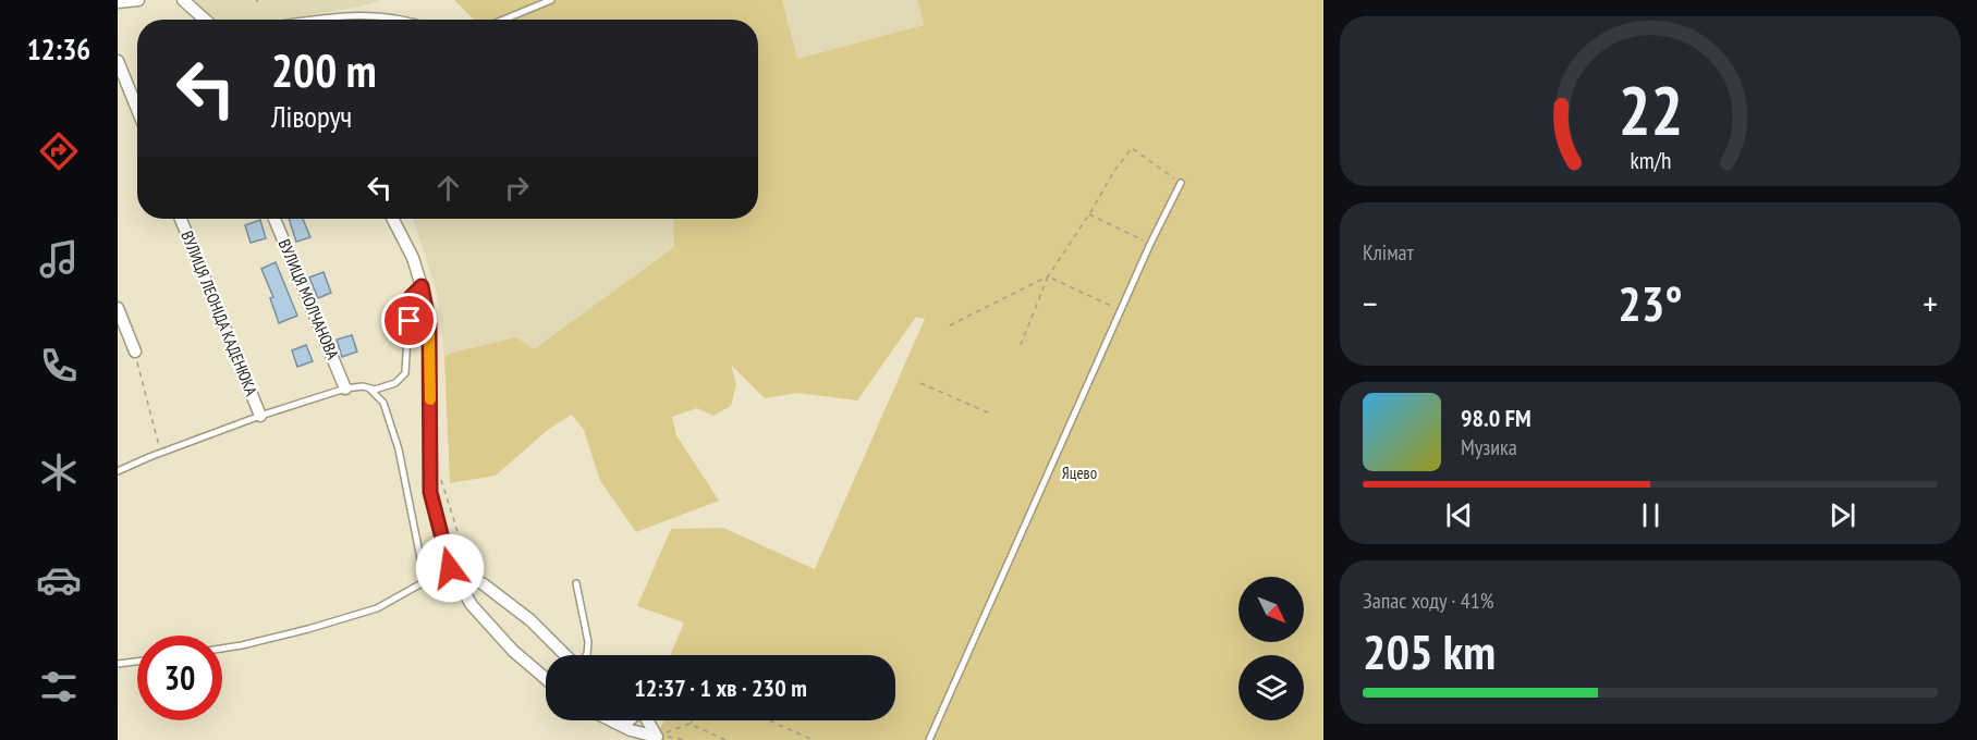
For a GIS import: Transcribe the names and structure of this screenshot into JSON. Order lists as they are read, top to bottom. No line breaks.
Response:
{"streets":{"street":["ВУЛИЦЯ МОЛЧАНОВА","ВУЛИЦЯ ЛЕОНІДА КАДЕНЮКА"]},"parks":["Яцево"],"north":"bottom right","page":{"tabs":"12:36","turn":["200 m","Ліворуч"],"tile":["Клімат",["Запас ходу · 41%","205 km"]],"heat":["−","23°","+"],"song":["98.0 FM","Музика"],"limit":"30","trip":"12:37 · 1 хв · 230 m","gauge":["22","km/h"]}}
